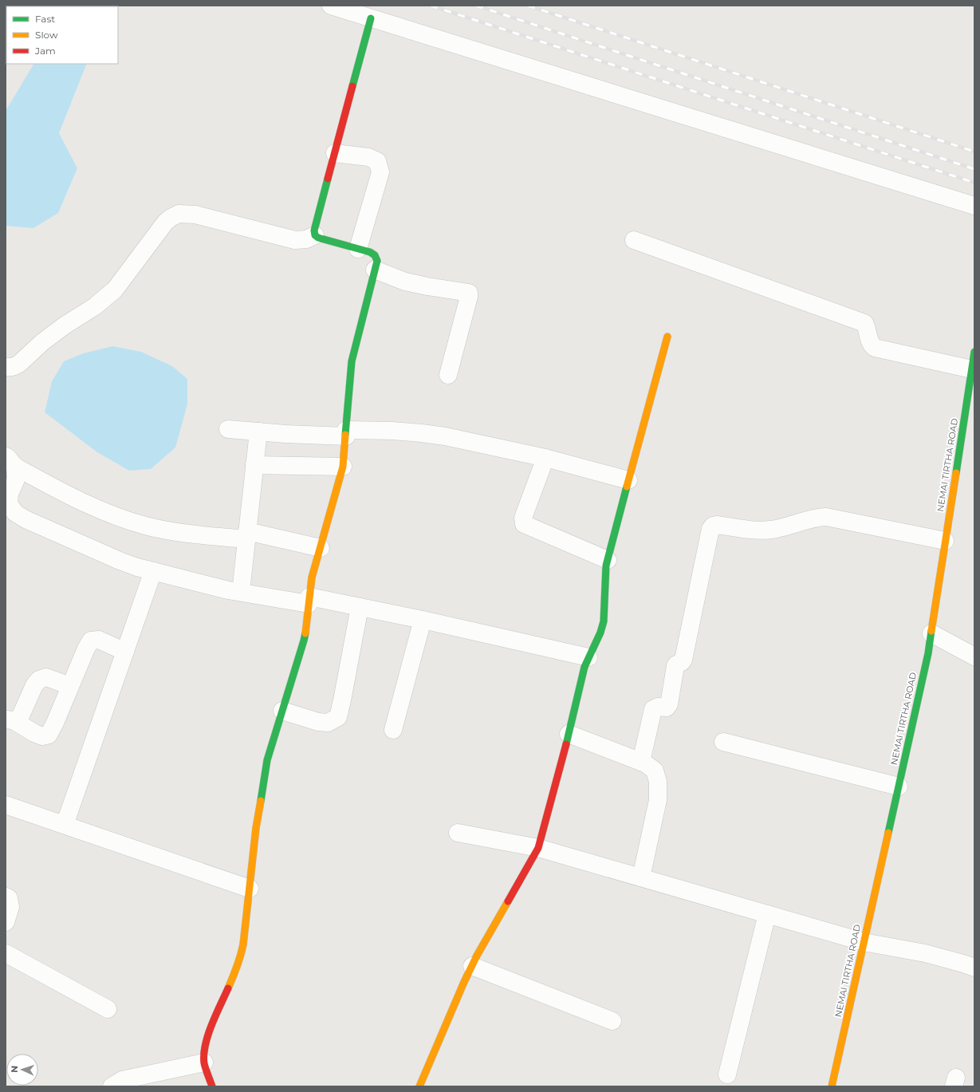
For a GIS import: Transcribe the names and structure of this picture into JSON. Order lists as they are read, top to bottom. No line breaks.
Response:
{"streets":{"street":["NEMAI TIRTHA ROAD"]},"legend":["Fast","Slow","Jam"],"north":"left"}
